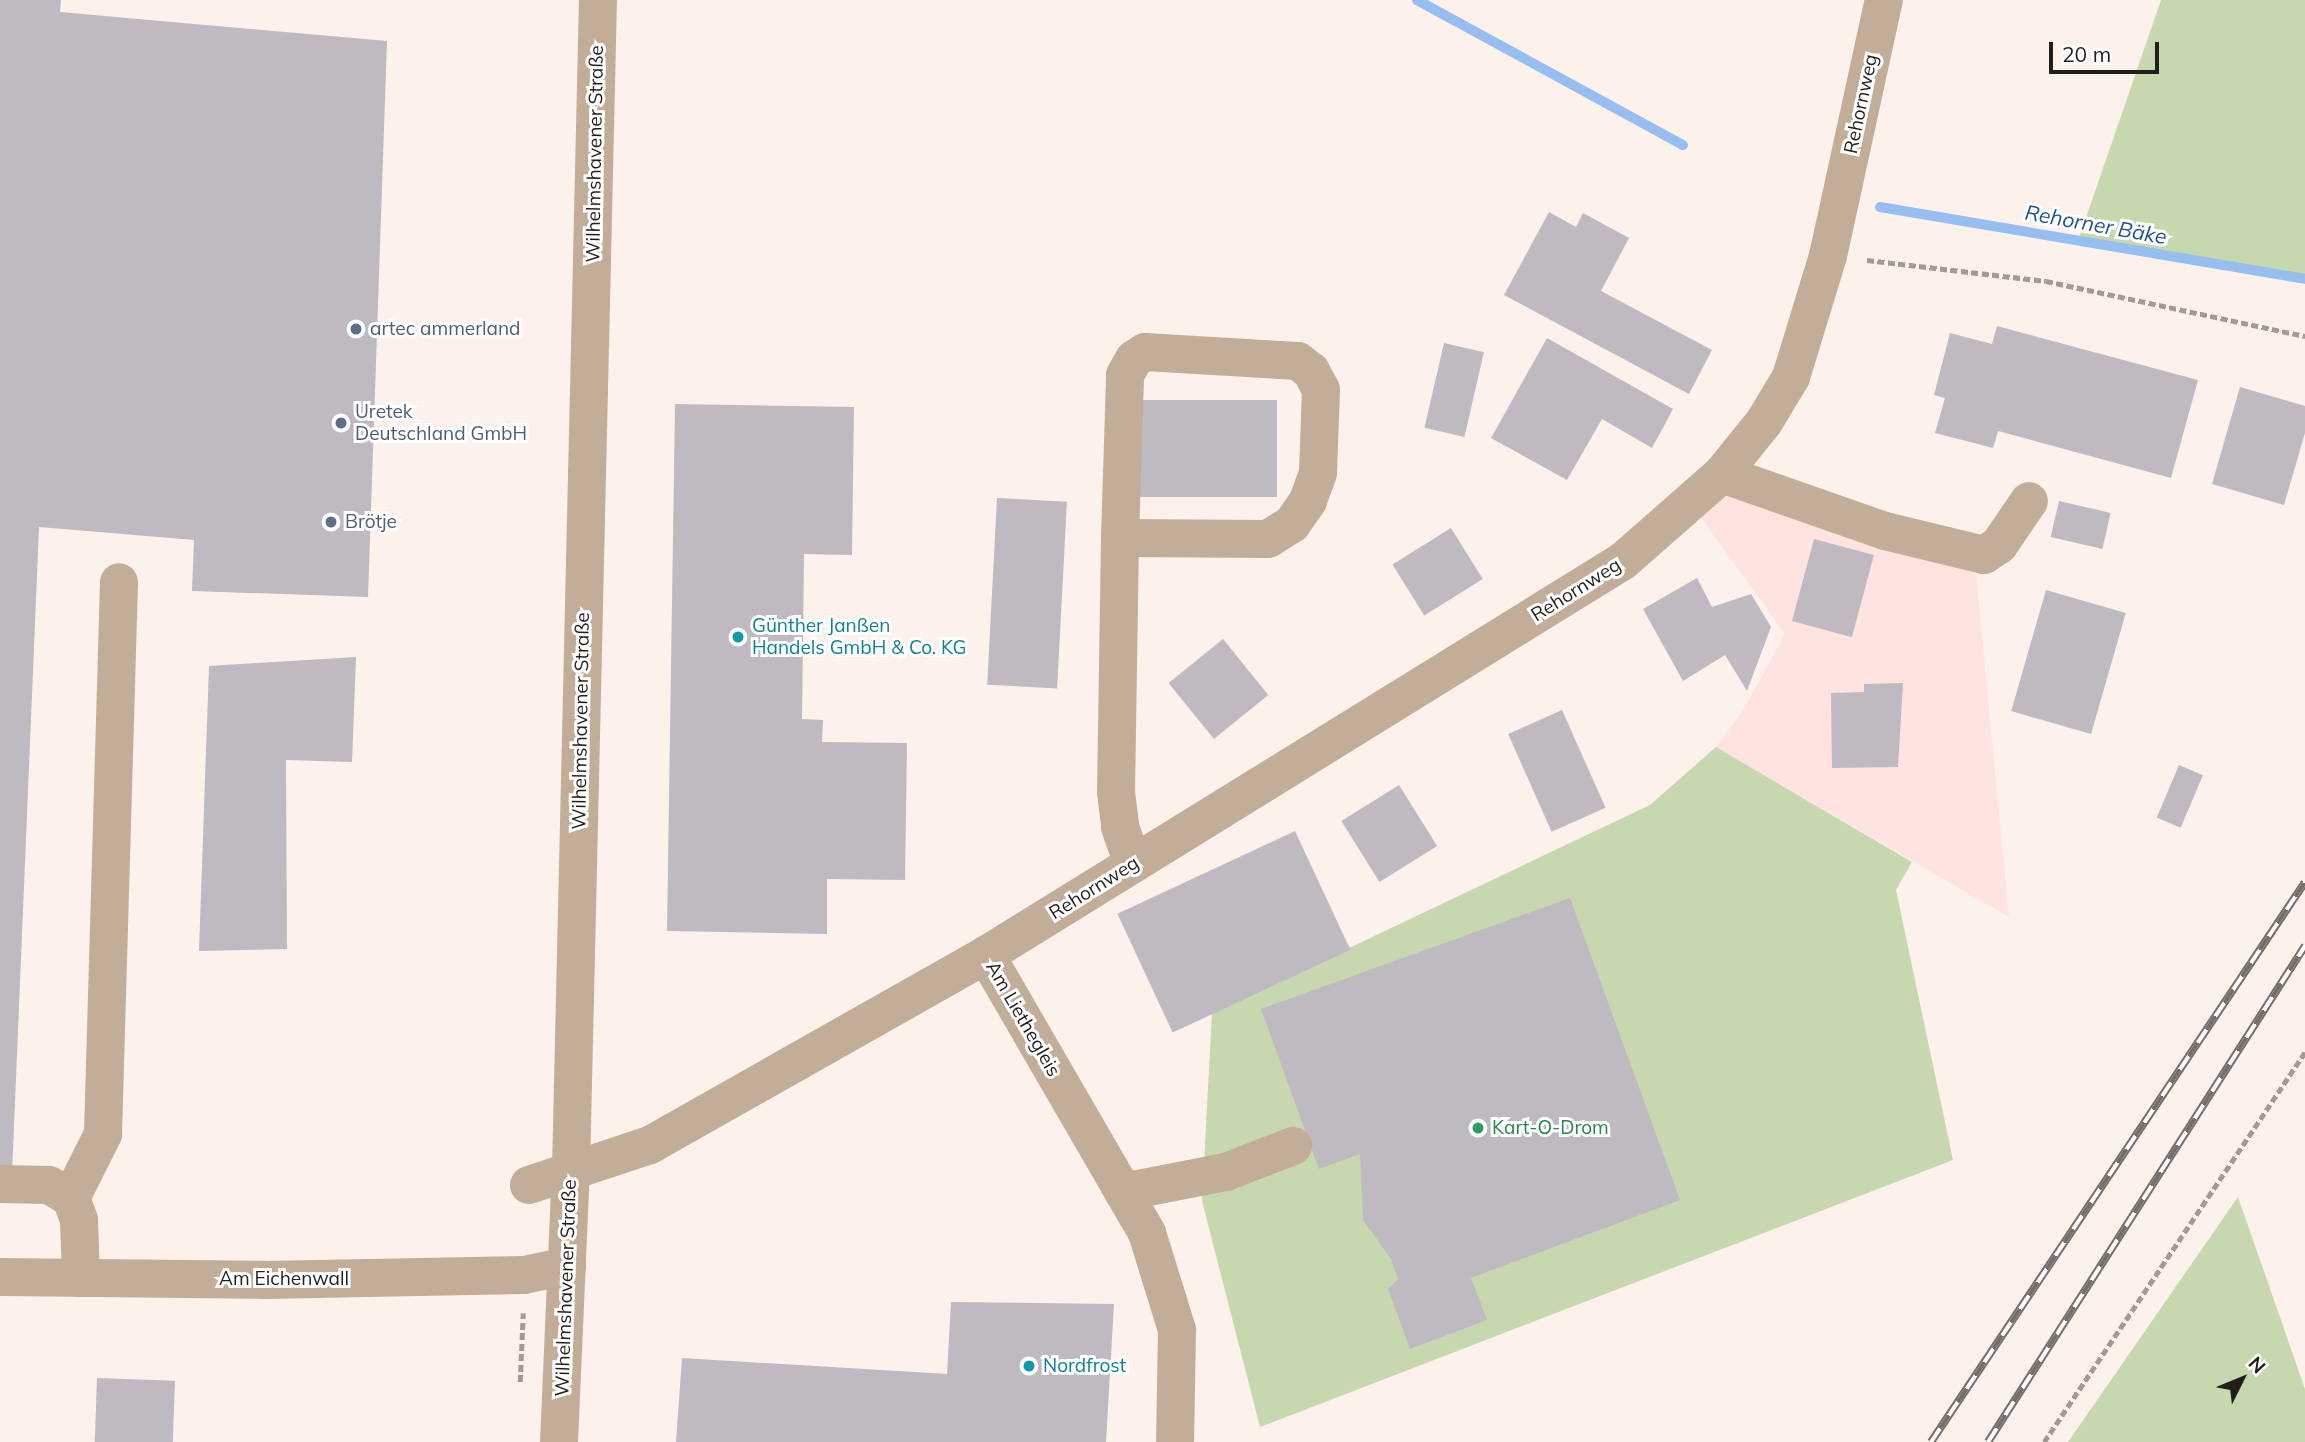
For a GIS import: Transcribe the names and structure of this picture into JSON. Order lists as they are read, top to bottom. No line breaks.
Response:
{"streets":{"street":["Rehornweg","Wilhelmshavener Straße","Am Liethegleis","Am Eichenwall"]},"crossings":[["Rehornweg","Am Liethegleis"],["Wilhelmshavener Straße","Am Liethegleis"],["Wilhelmshavener Straße","Am Eichenwall"]],"water":["Rehorner Bäke"],"places":["artec ammerland","Uretek Deutschland GmbH","Brötje","Günther Janßen Handels GmbH & Co. KG","Kart-O-Drom","Nordfrost"],"scale_bar":"20 m","north":"top right"}
